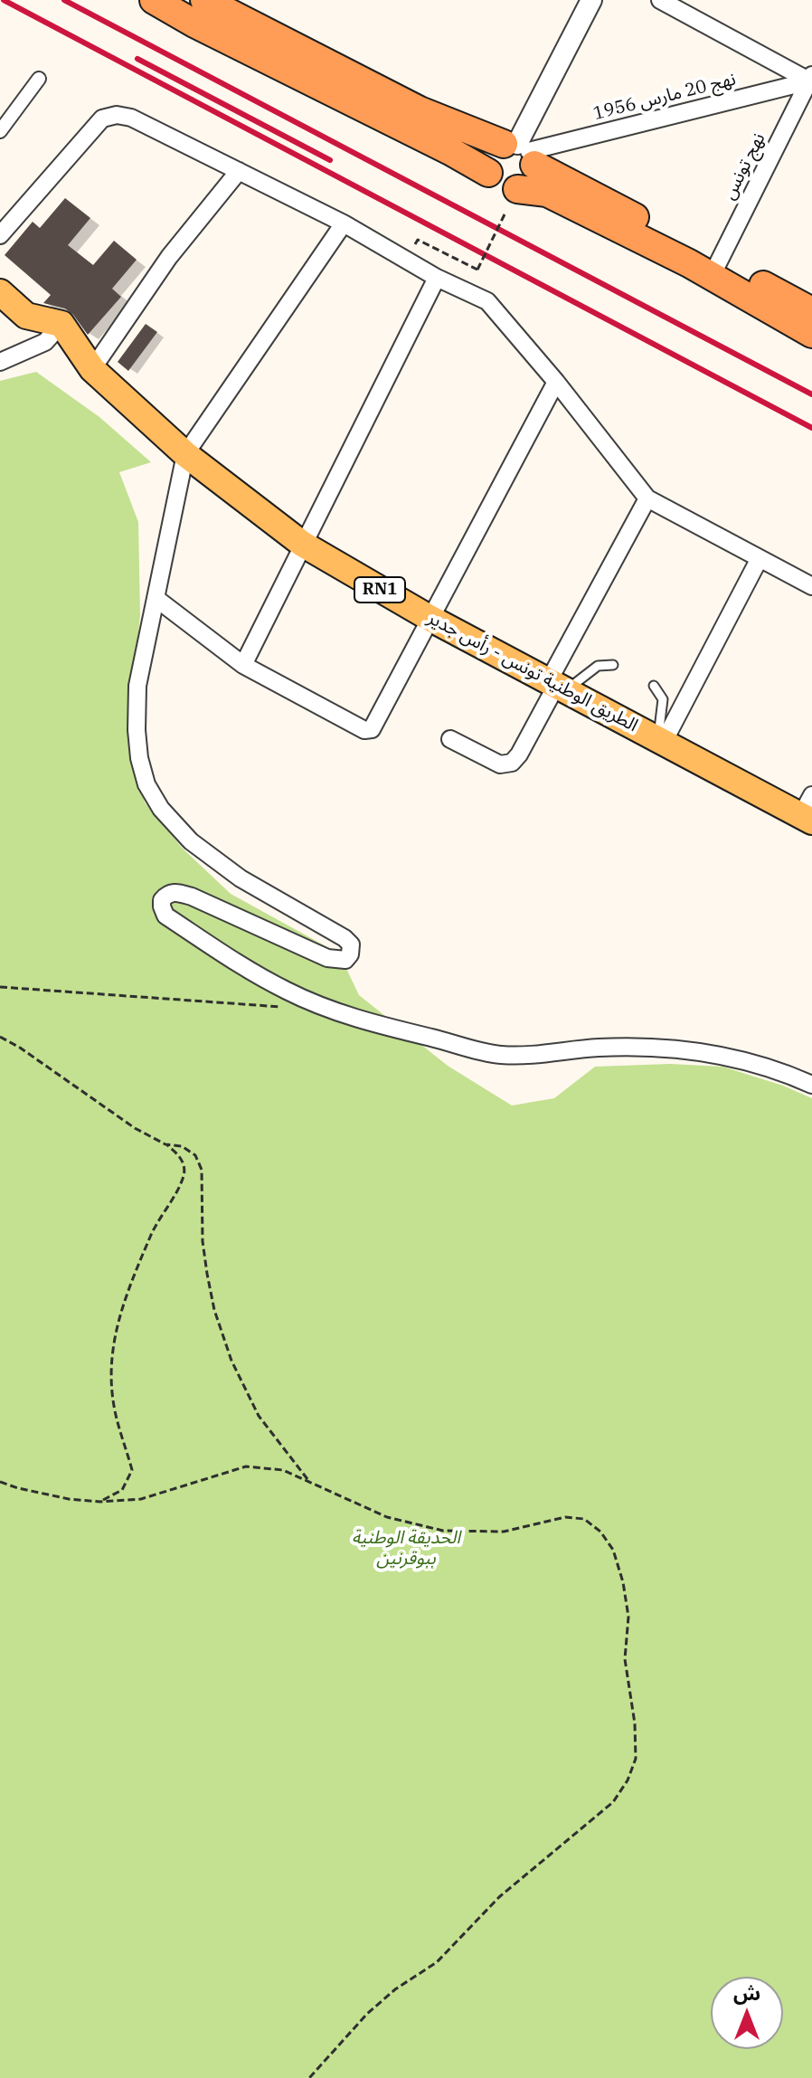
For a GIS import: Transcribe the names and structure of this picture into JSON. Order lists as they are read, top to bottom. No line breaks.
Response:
{"streets":{"main road":["RN1","الطريق الوطنية تونس - رأس جدير"],"street":["نهج 20 مارس 1956","نهج تونس"]},"crossings":[["نهج 20 مارس 1956","نهج تونس"]],"parks":["الحديقة الوطنية ببوقرنين"],"north":"top"}
